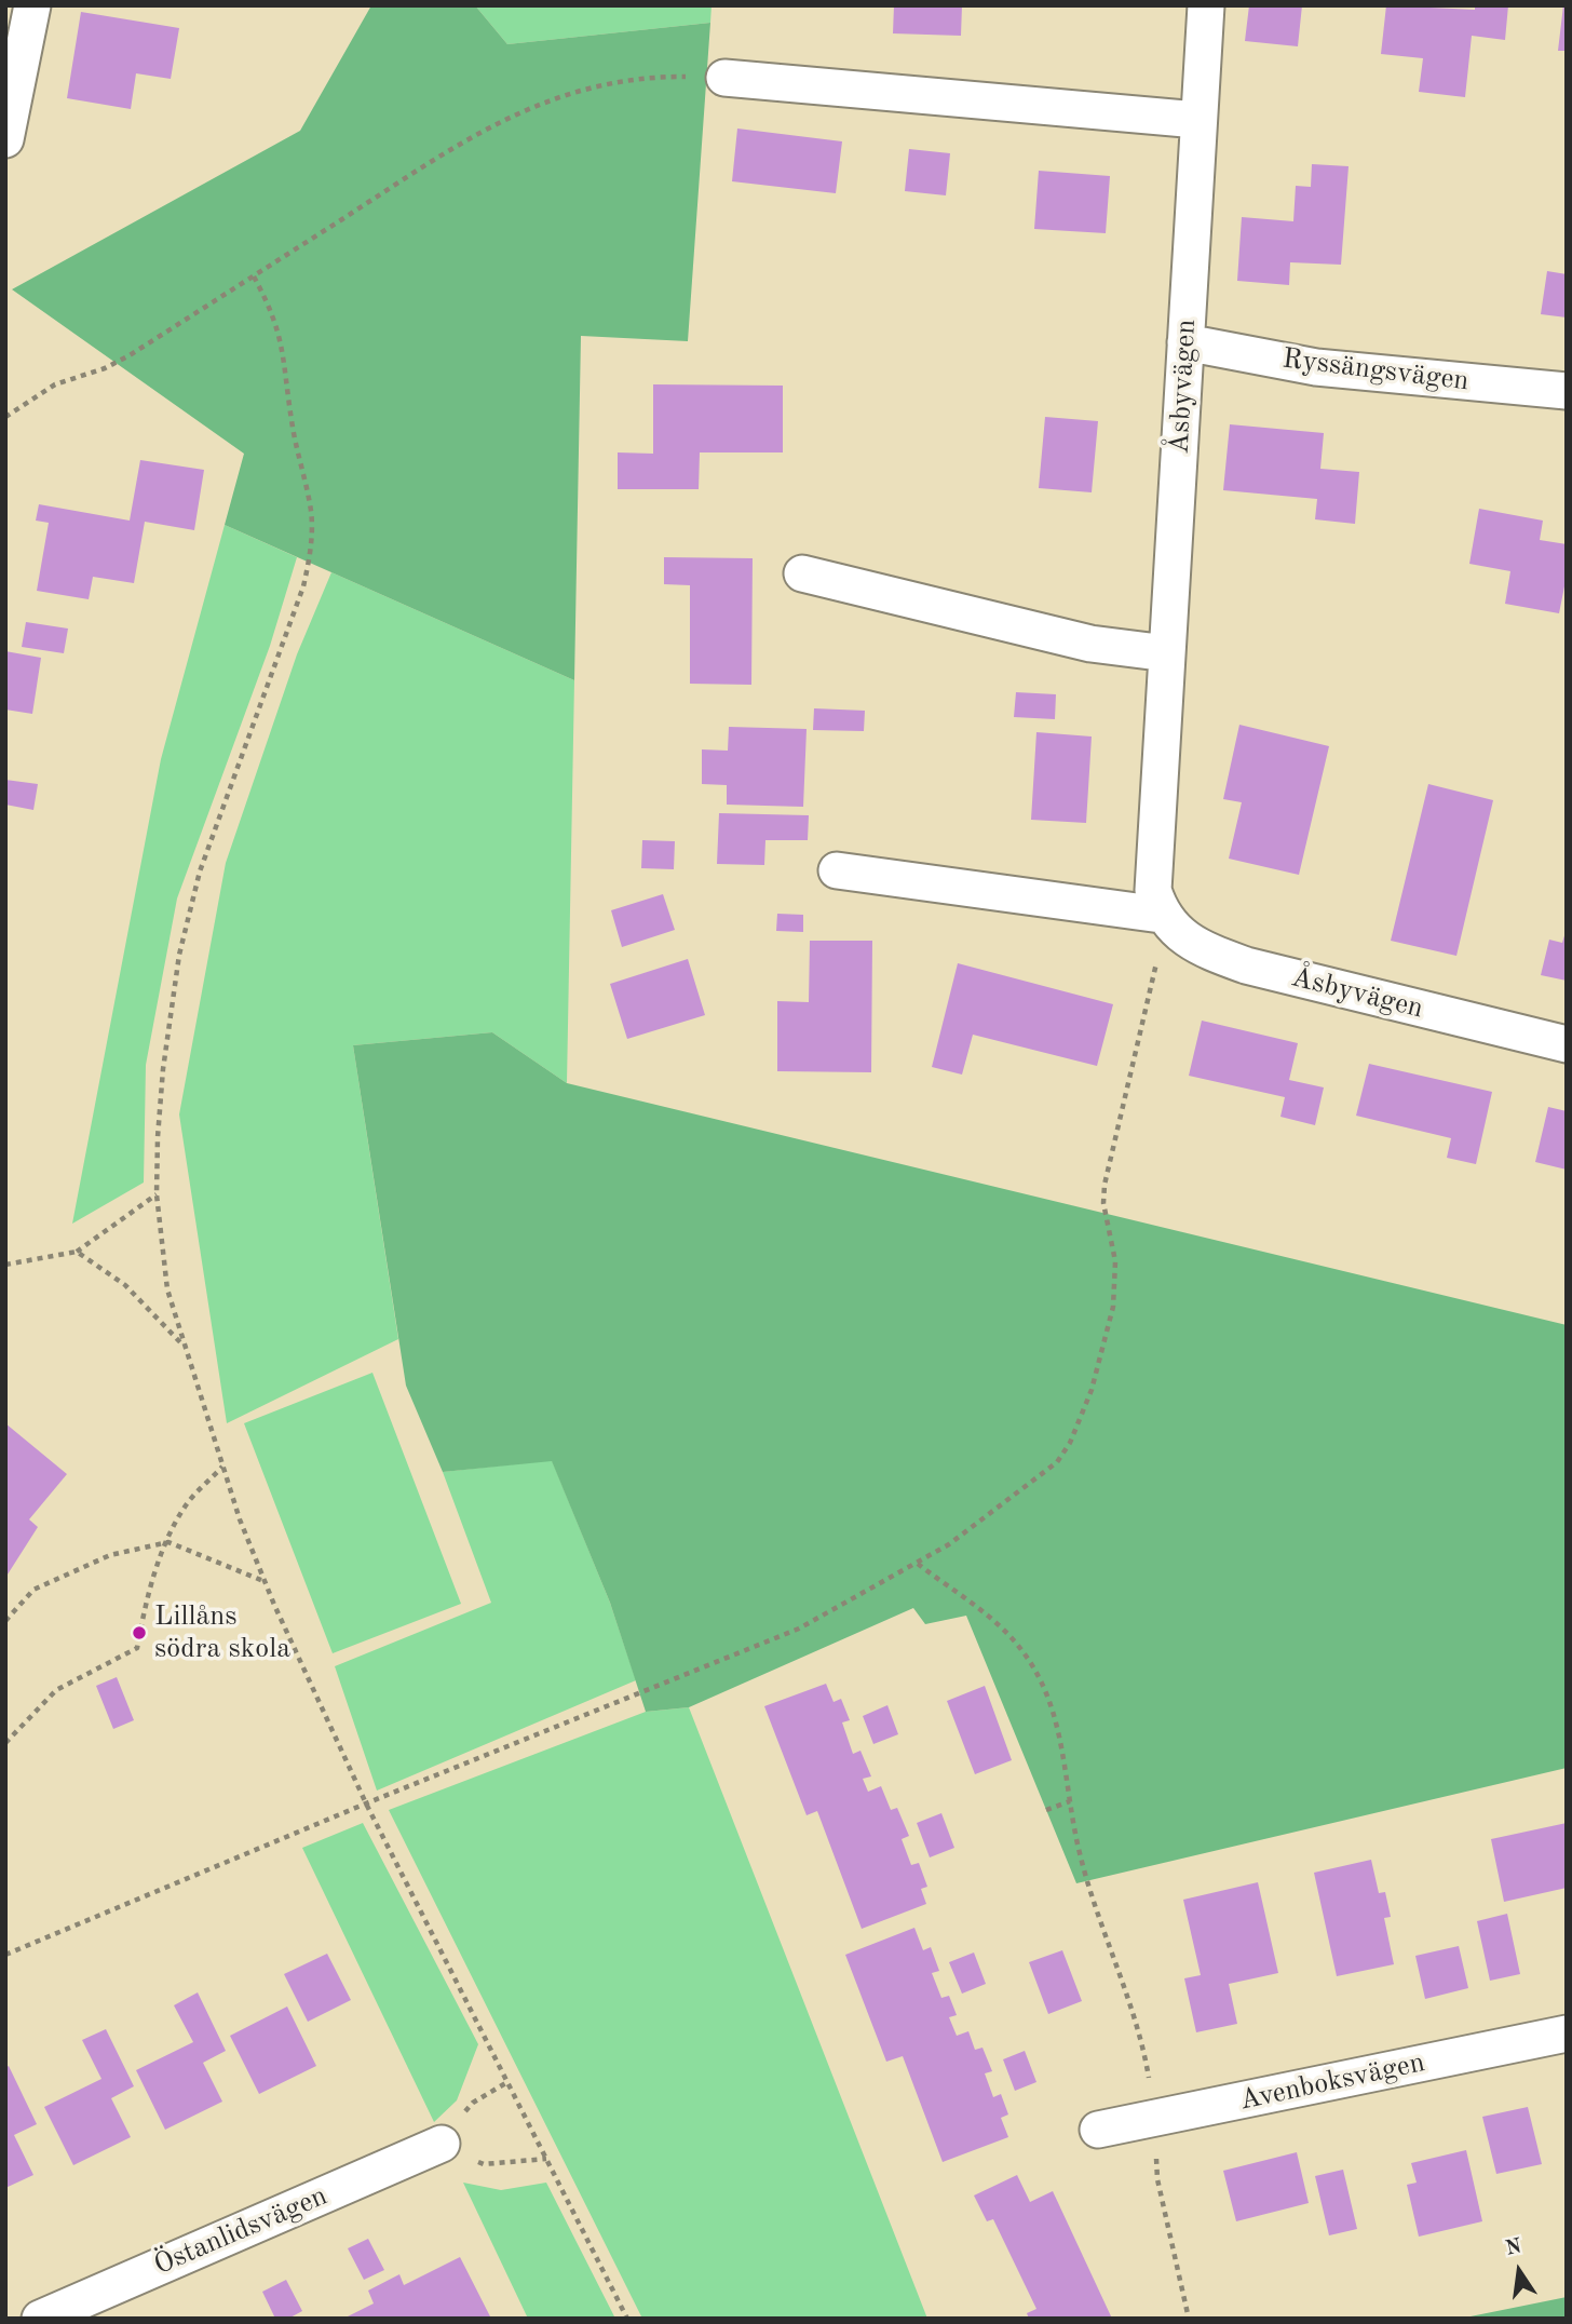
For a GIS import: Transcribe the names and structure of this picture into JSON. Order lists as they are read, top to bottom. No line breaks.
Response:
{"streets":{"street":["Ryssängsvägen","Åsbyvägen","Avenboksvägen","Östanlidsvägen"]},"crossings":[["Ryssängsvägen","Åsbyvägen"]],"places":["Lillåns södra skola"],"north":"top"}
